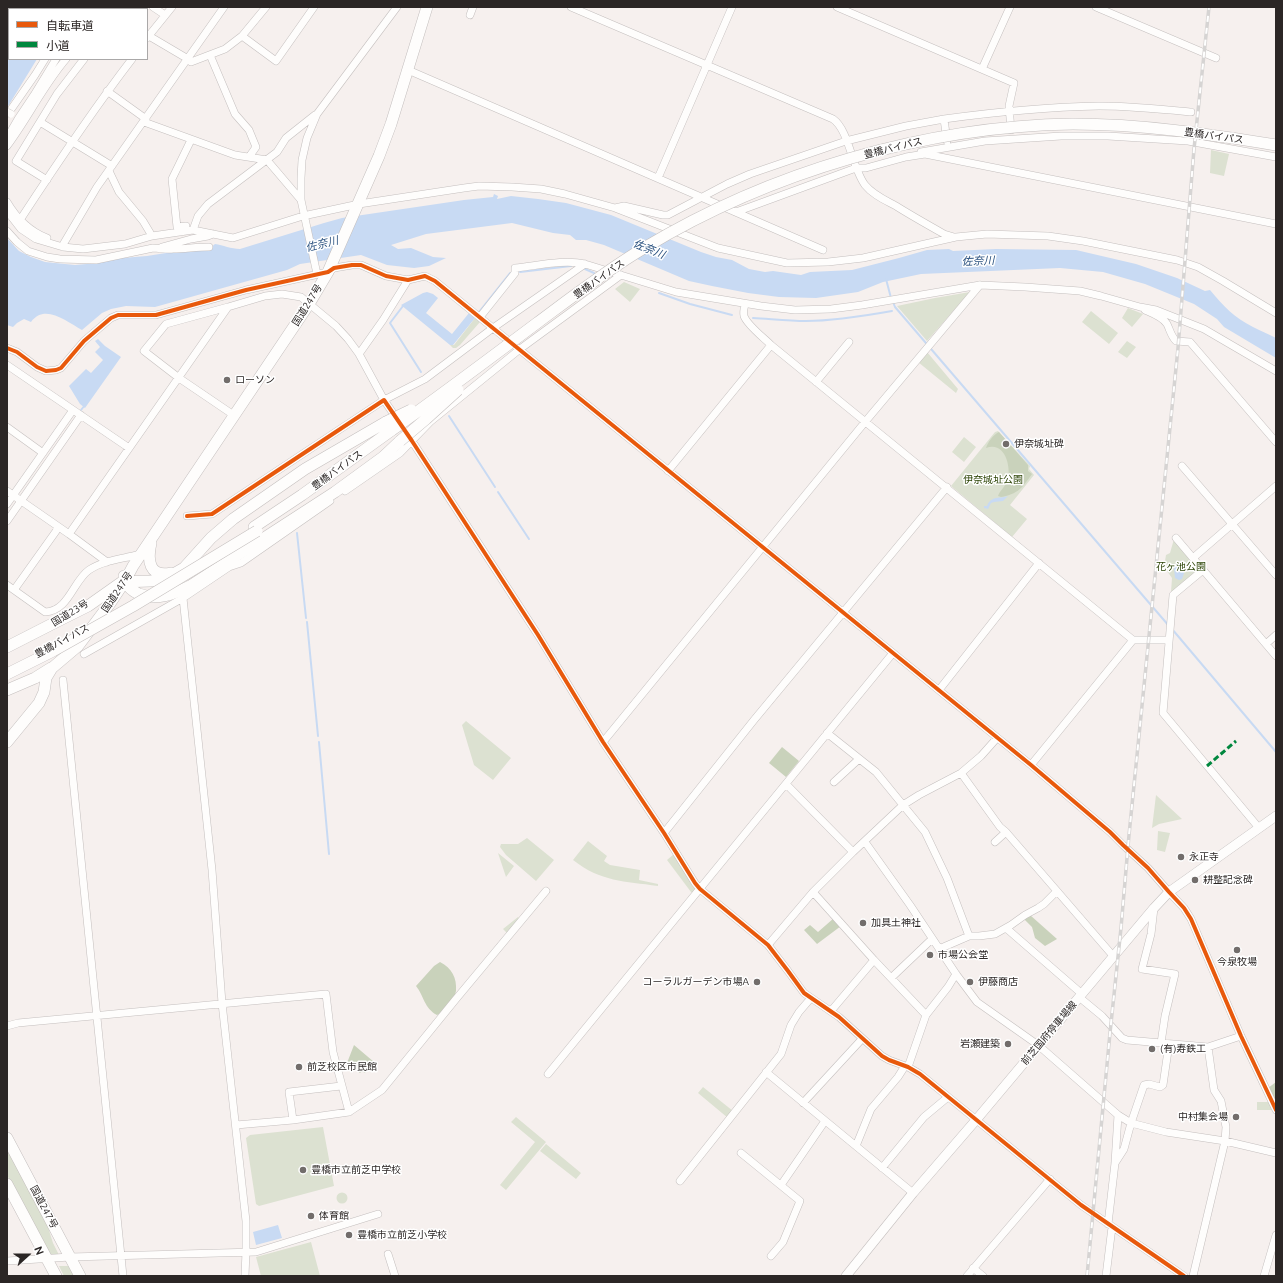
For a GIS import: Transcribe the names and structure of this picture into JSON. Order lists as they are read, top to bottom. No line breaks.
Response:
{"streets":{"highway":["豊橋バイパス","国道247号","国道23号"],"main road":["前芝国府停車場線"]},"crossings":[["国道247号","国道23号"]],"water":["佐奈川"],"parks":["伊奈城址公園","花ヶ池公園"],"places":["ローソン","伊奈城址碑","永正寺","耕整記念碑","加具土神社","今泉牧場","市場公会堂","コーラルガーデン市場A","伊藤商店","岩瀬建築","(有)寿鉄工","前芝校区市民館","中村集会場","豊橋市立前芝中学校","体育館","豊橋市立前芝小学校"],"legend":["自転車道","小道"],"north":"right"}
